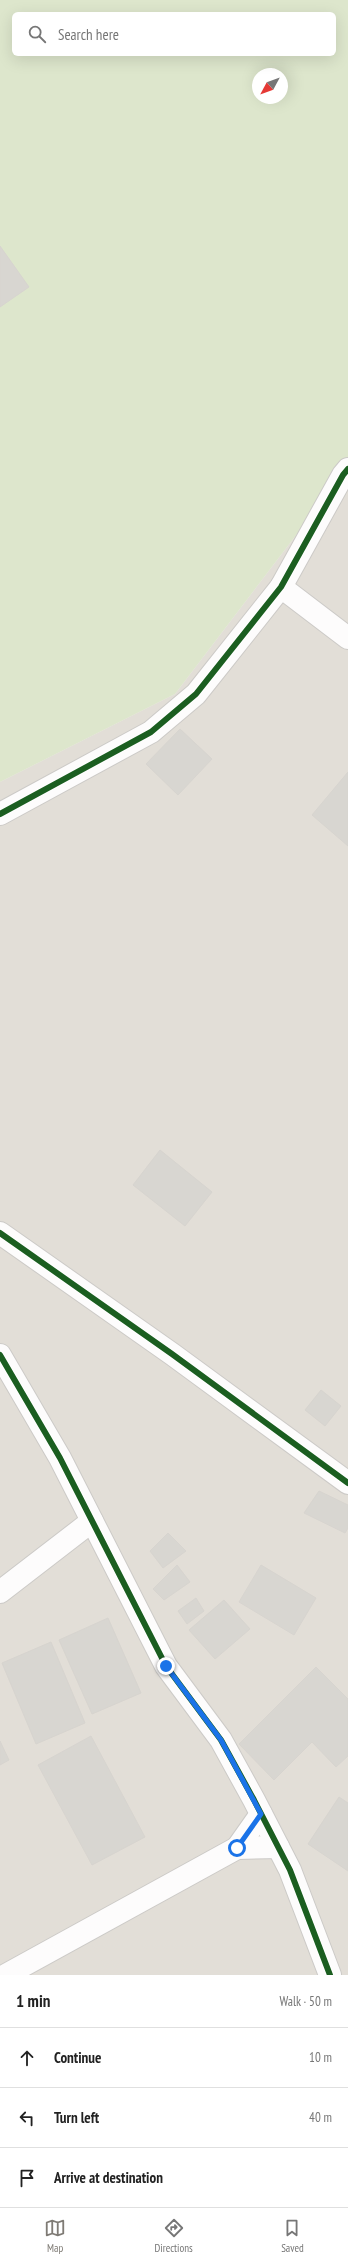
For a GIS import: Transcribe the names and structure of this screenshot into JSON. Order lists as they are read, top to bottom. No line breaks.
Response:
{"north":"bottom left","page":{"search":"Search here","heading":["1 min","Walk · 50 m"],"list":[["Continue","10 m"],["Turn left","40 m"],"Arrive at destination"],"nav":["Map","Directions","Saved"]}}
